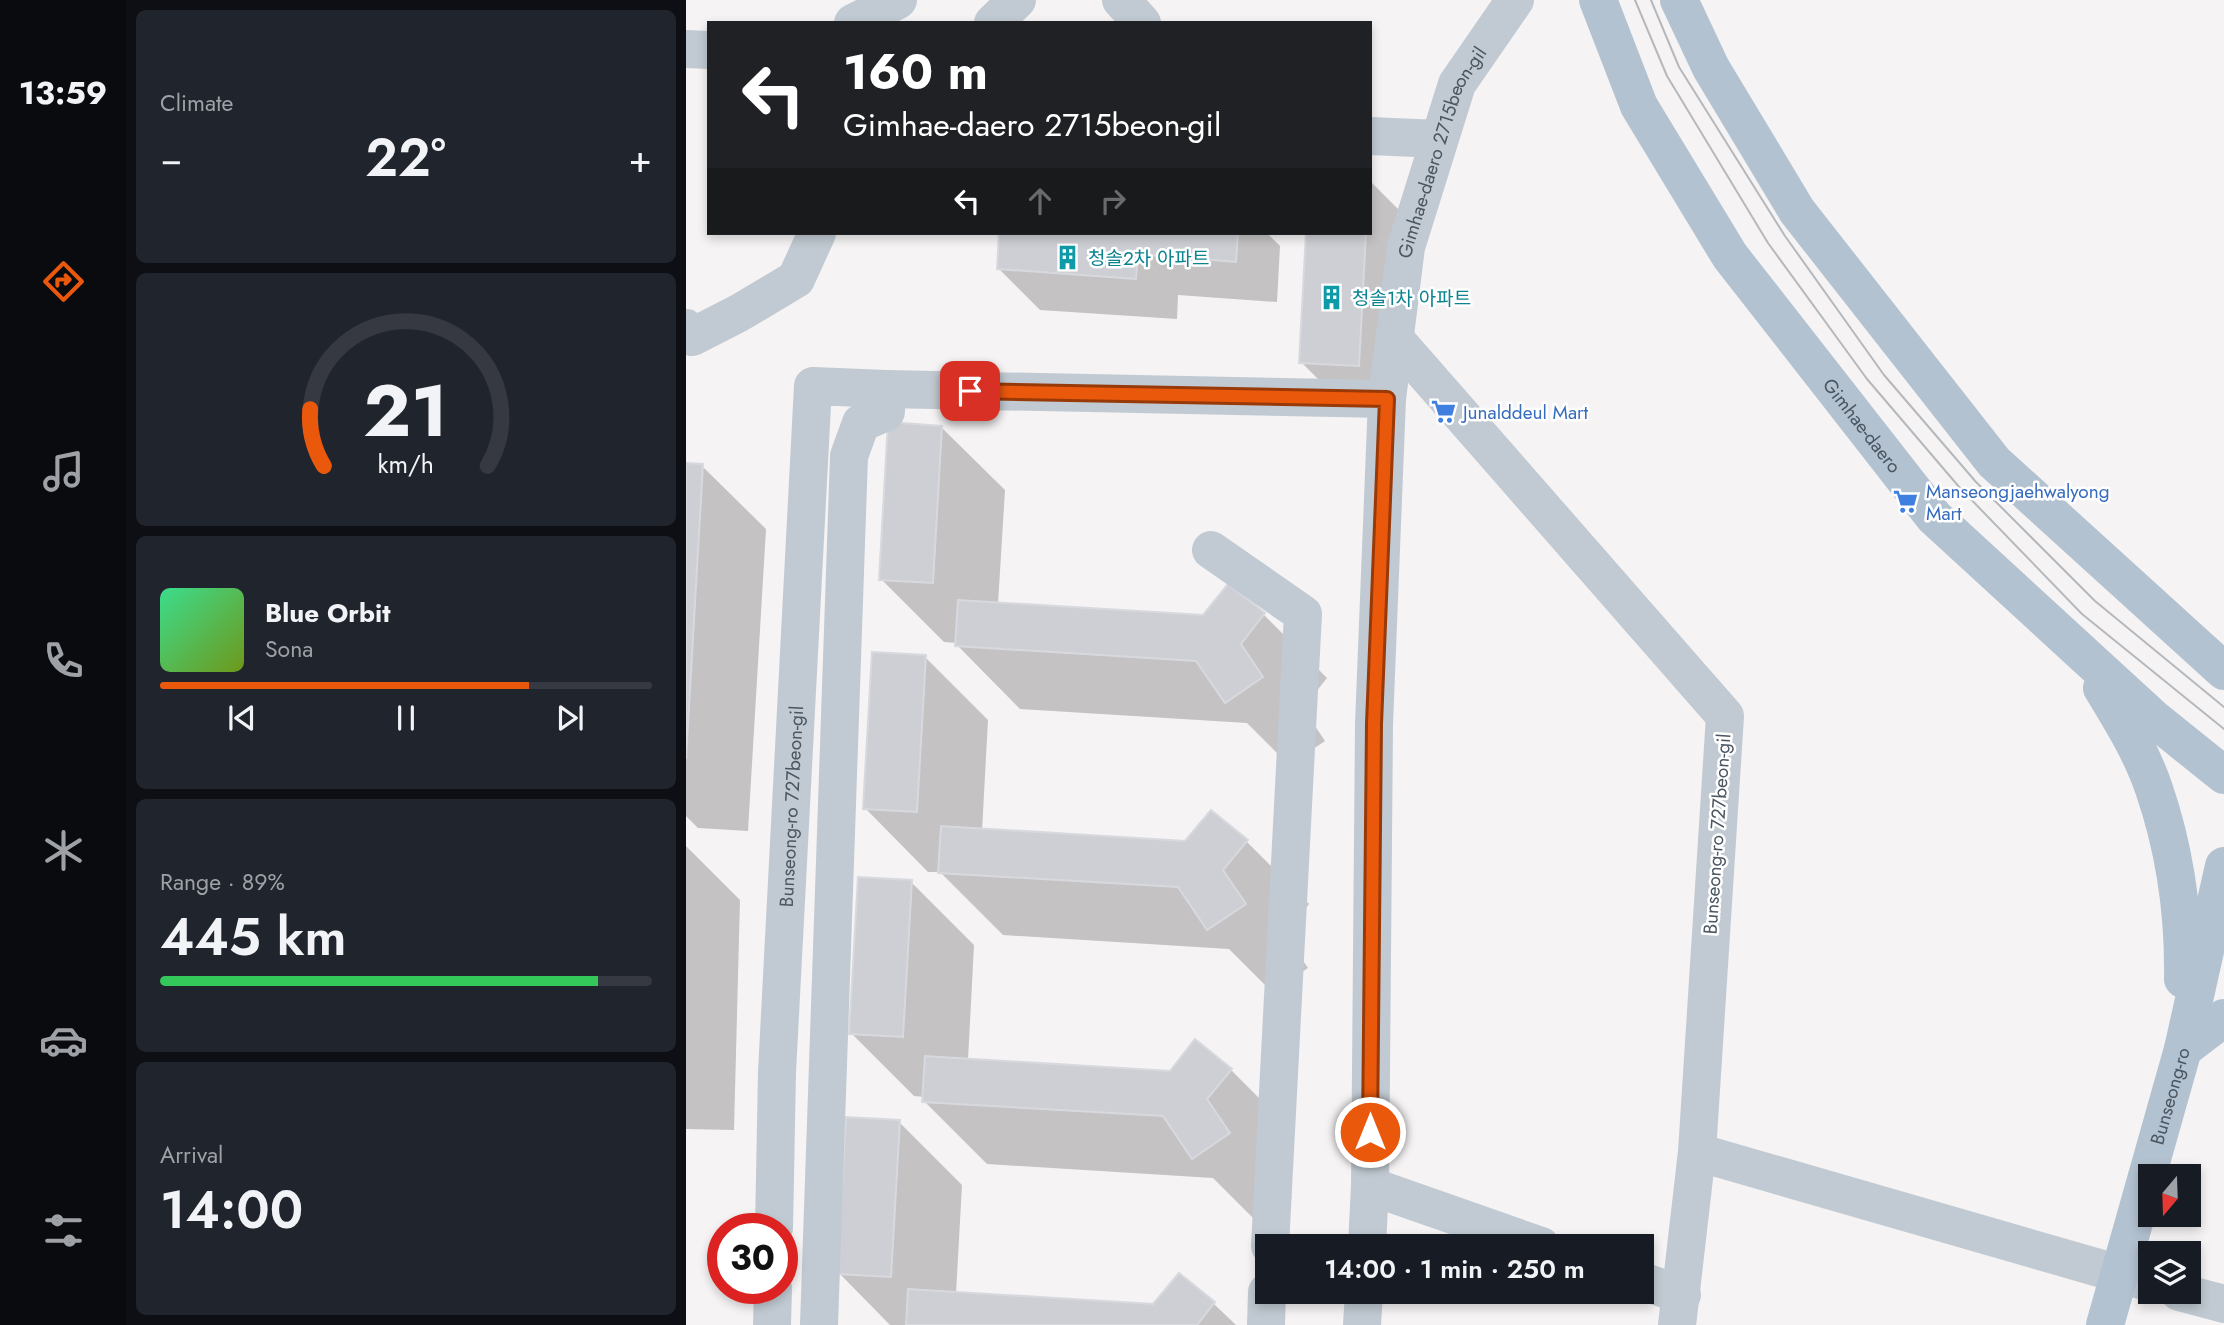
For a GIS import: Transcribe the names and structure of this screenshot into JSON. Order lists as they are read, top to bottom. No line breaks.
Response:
{"streets":{"main road":["Gimhae-daero","Bunseong-ro"],"street":["Gimhae-daero 2715beon-gil","Bunseong-ro 727beon-gil"]},"crossings":[["Gimhae-daero 2715beon-gil","Bunseong-ro 727beon-gil"]],"places":{"building":["청솔2차 아파트","청솔1차 아파트"],"supermarket":["Junalddeul Mart","Manseongjaehwalyong Mart"]},"north":"bottom","page":{"tabs":"13:59","tile":["Climate",["Range · 89%","445 km"],["Arrival","14:00"]],"turn":["160 m","Gimhae-daero 2715beon-gil"],"heat":["−","22°","+"],"song":["Blue Orbit","Sona"],"limit":"30","trip":"14:00 · 1 min · 250 m","gauge":["21","km/h"]}}
